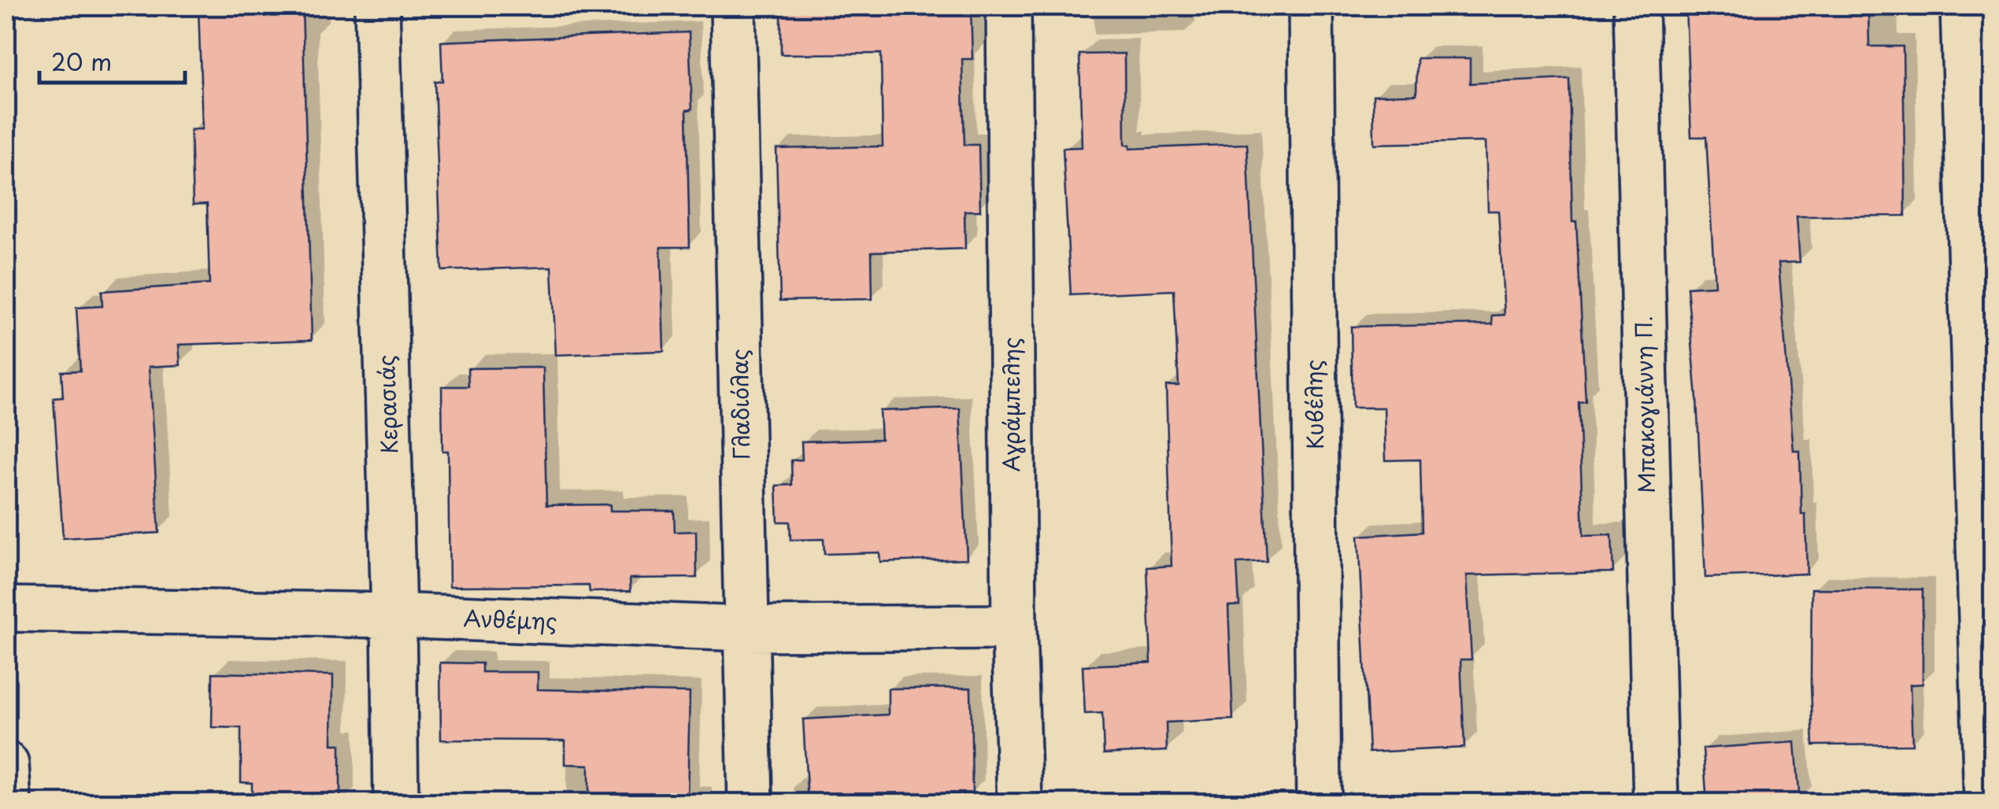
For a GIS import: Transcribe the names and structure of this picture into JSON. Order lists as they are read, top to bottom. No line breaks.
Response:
{"streets":{"street":["Κερασιάς","Γλαδιόλας","Αγράμπελης","Κυβέλης","Μπακογιάννη Π.","Ανθέμης"]},"crossings":[["Κερασιάς","Ανθέμης"],["Γλαδιόλας","Ανθέμης"],["Αγράμπελης","Ανθέμης"]],"scale_bar":"20 m"}
